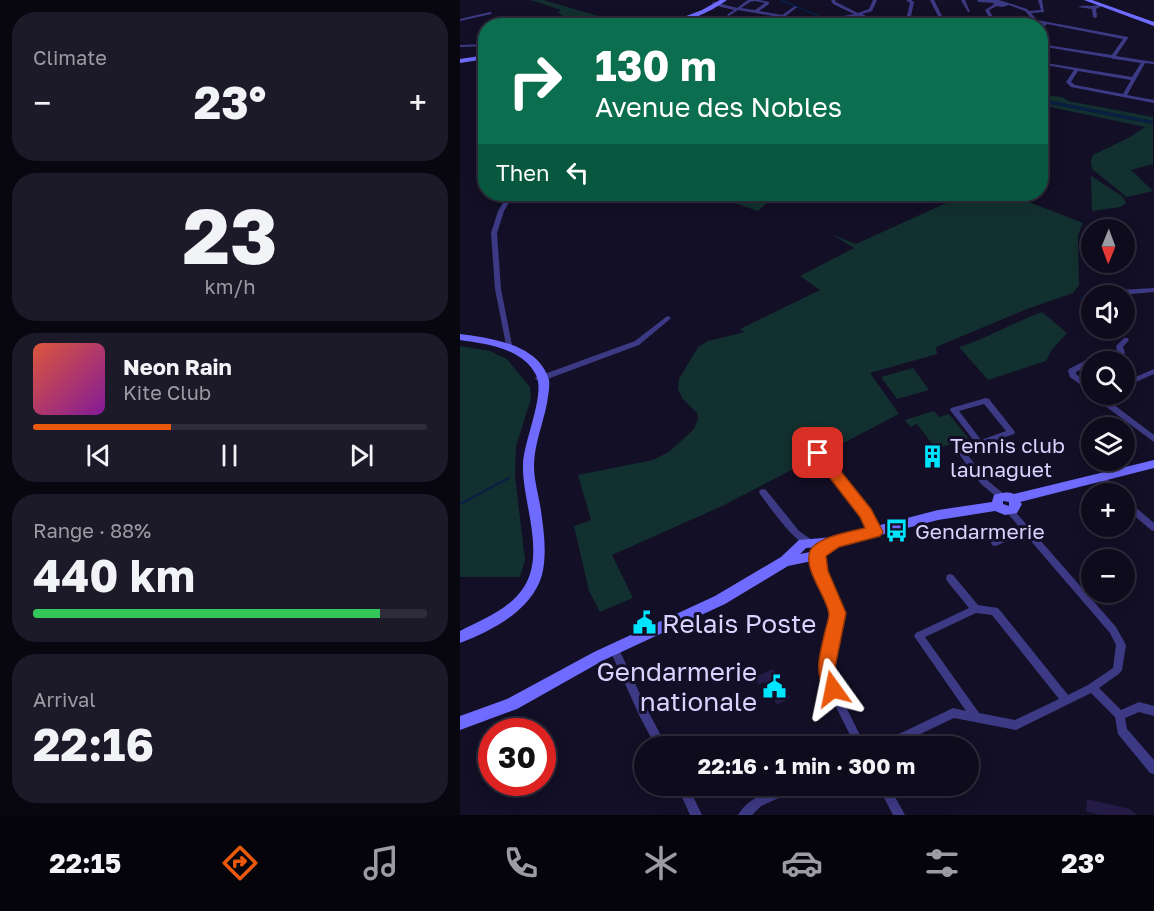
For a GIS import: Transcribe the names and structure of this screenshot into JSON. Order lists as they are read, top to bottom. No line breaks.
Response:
{"places":{"building":["Tennis club launaguet"],"bus stop":["Gendarmerie"],"public building":["Relais Poste","Gendarmerie nationale"]},"north":"bottom","page":{"tile":["Climate",["23","km/h"],["Range · 88%","440 km"],["Arrival","22:16"]],"turn":["130 m","Avenue des Nobles"],"heat":["−","23°","+"],"then":"Then","map_buttons":["+","−"],"song":["Neon Rain","Kite Club"],"limit":"30","trip":"22:16 · 1 min · 300 m","tabs":["22:15","23°"]}}
